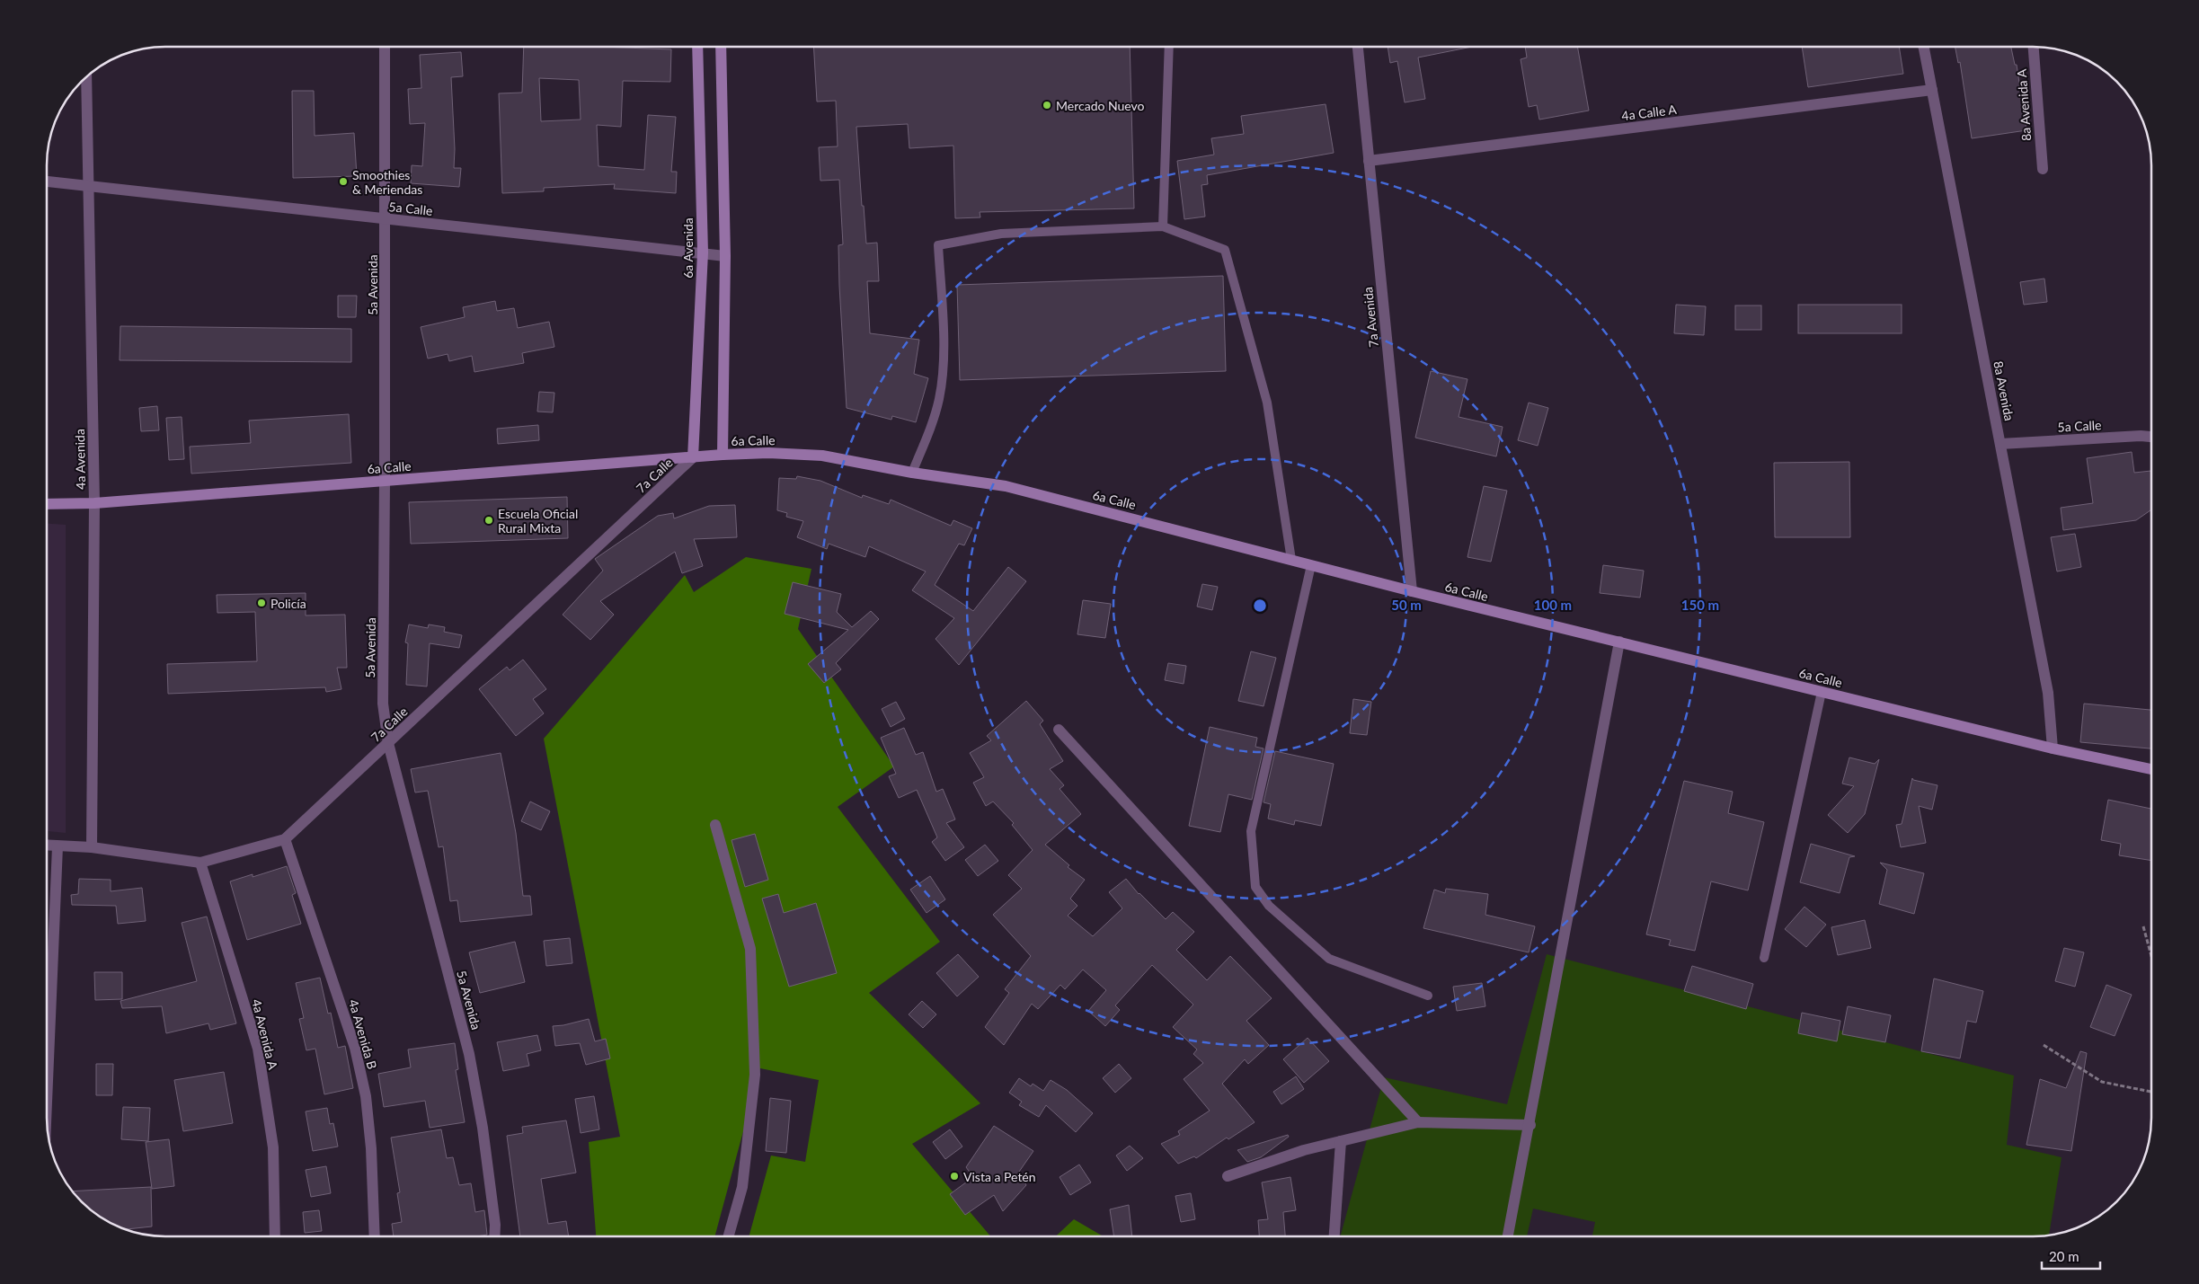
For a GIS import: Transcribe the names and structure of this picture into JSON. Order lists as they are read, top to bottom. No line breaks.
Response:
{"streets":{"main road":["6a Avenida","6a Calle"],"street":["8a Avenida A","4a Calle A","5a Calle","5a Avenida","7a Avenida","8a Avenida","4a Avenida","7a Calle","4a Avenida A","4a Avenida B"]},"crossings":[["4a Calle A","7a Avenida"],["4a Calle A","8a Avenida"],["5a Calle","6a Avenida"],["5a Calle","5a Avenida"],["5a Calle","8a Avenida"],["5a Calle","4a Avenida"],["6a Avenida","6a Calle"],["6a Avenida","7a Calle"],["5a Avenida","6a Calle"],["5a Avenida","7a Calle"],["7a Avenida","6a Calle"],["8a Avenida","6a Calle"],["6a Calle","4a Avenida"],["6a Calle","7a Calle"],["4a Avenida","7a Calle"],["7a Calle","4a Avenida A"],["7a Calle","4a Avenida B"]],"places":["Mercado Nuevo","Smoothies & Meriendas","Escuela Oficial Rural Mixta","Policía","Vista a Petén"],"scale_bar":"20 m","rings":["50 m","100 m","150 m"]}
